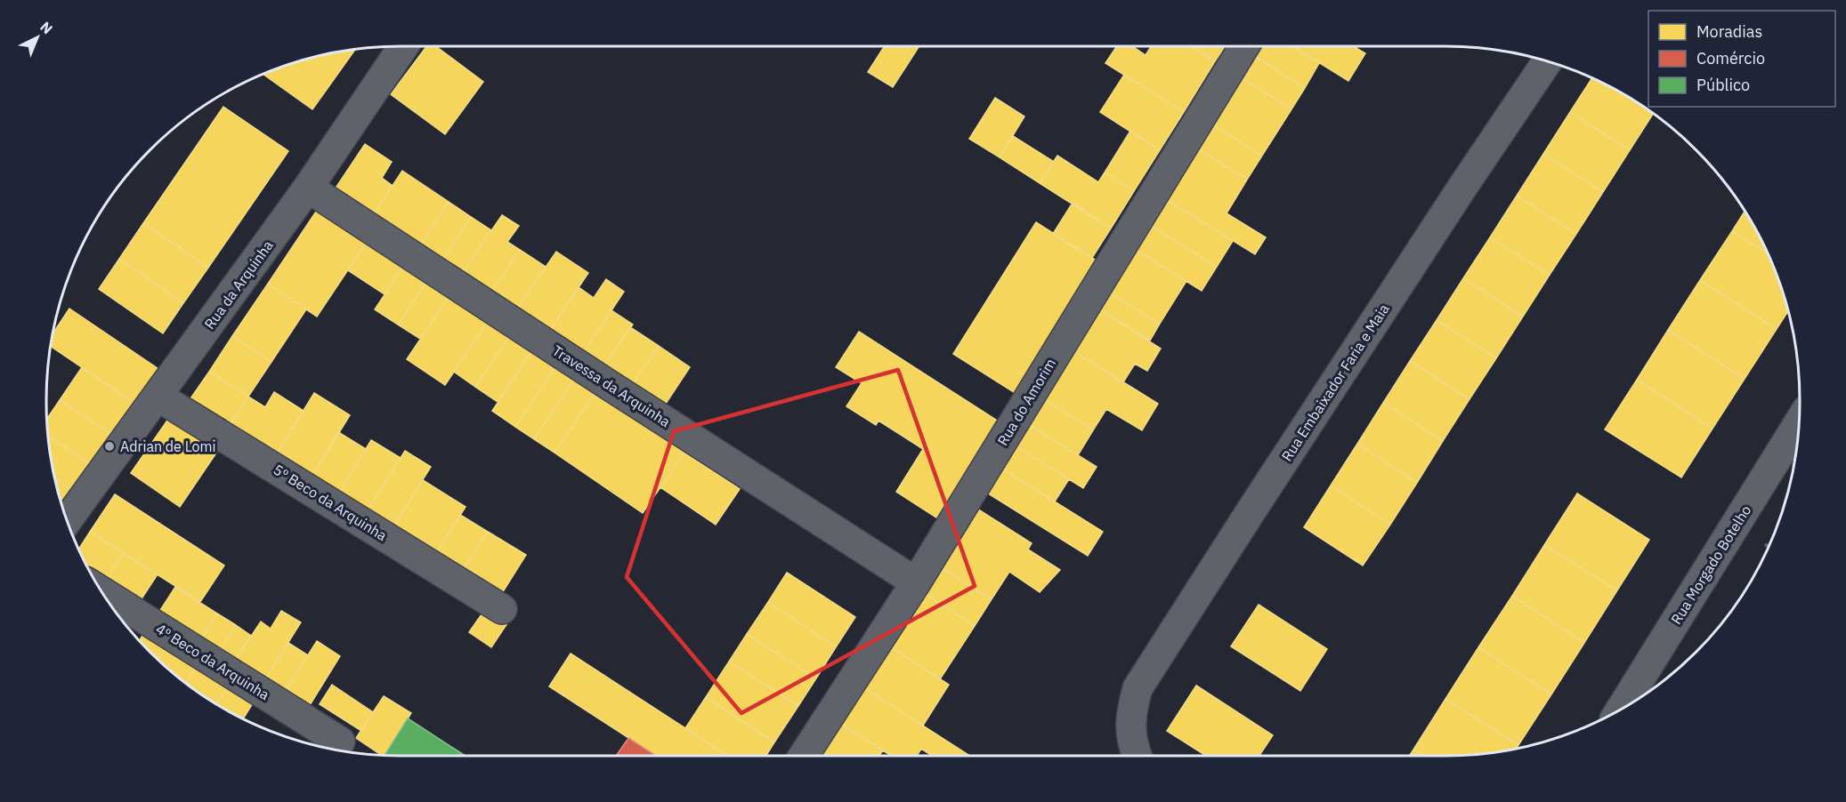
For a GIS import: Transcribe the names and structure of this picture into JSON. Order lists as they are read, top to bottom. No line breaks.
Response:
{"streets":{"street":["Rua da Arquinha","Rua Embaixador Faria e Maia","Travessa da Arquinha","Rua do Amorim","5º Beco da Arquinha","Rua Morgado Botelho","4º Beco da Arquinha"]},"crossings":[["Rua da Arquinha","Travessa da Arquinha"],["Rua da Arquinha","5º Beco da Arquinha"],["Travessa da Arquinha","Rua do Amorim"]],"places":["Adrian de Lomi"],"legend":["Moradias","Comércio","Público"],"north":"top right"}
